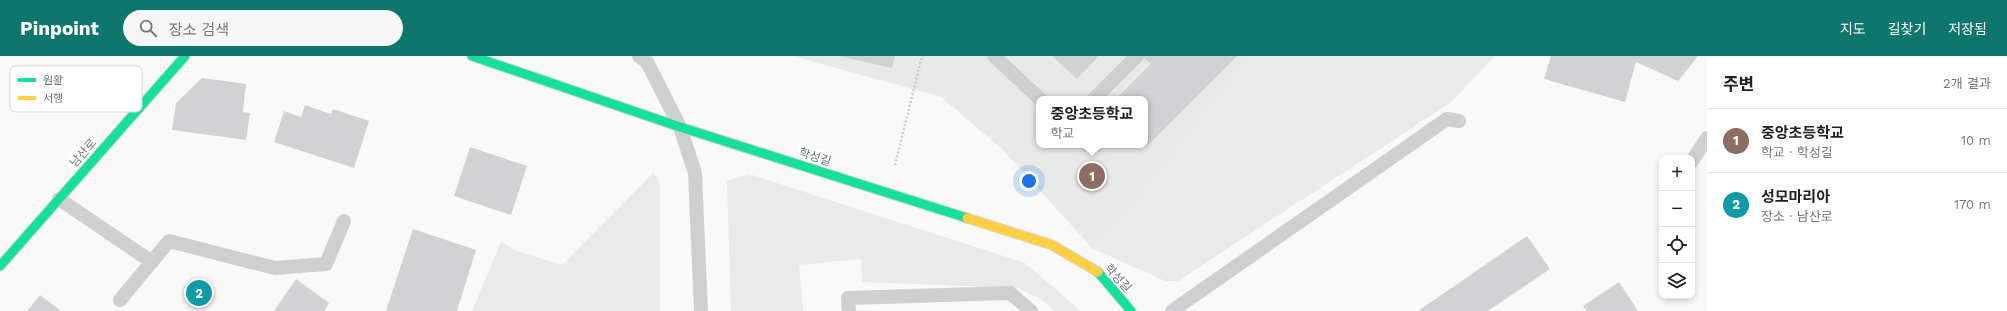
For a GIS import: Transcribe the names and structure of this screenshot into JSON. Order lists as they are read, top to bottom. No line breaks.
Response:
{"streets":{"street":["남산로","학성길"]},"legend":["원활","서행"],"page":{"header":"Pinpoint","search":"장소 검색","nav":["지도","길찾기","저장됨"],"heading":["주변","2개 결과"],"popup":["중앙초등학교","학교"],"list":[{"mark":"1","name":"중앙초등학교","note":"학교 · 학성길","value":"10 m"},{"mark":"2","name":"성모마리아","note":"장소 · 남산로","value":"170 m"}],"map_buttons":["+","−"],"pins":["1","2"]}}
